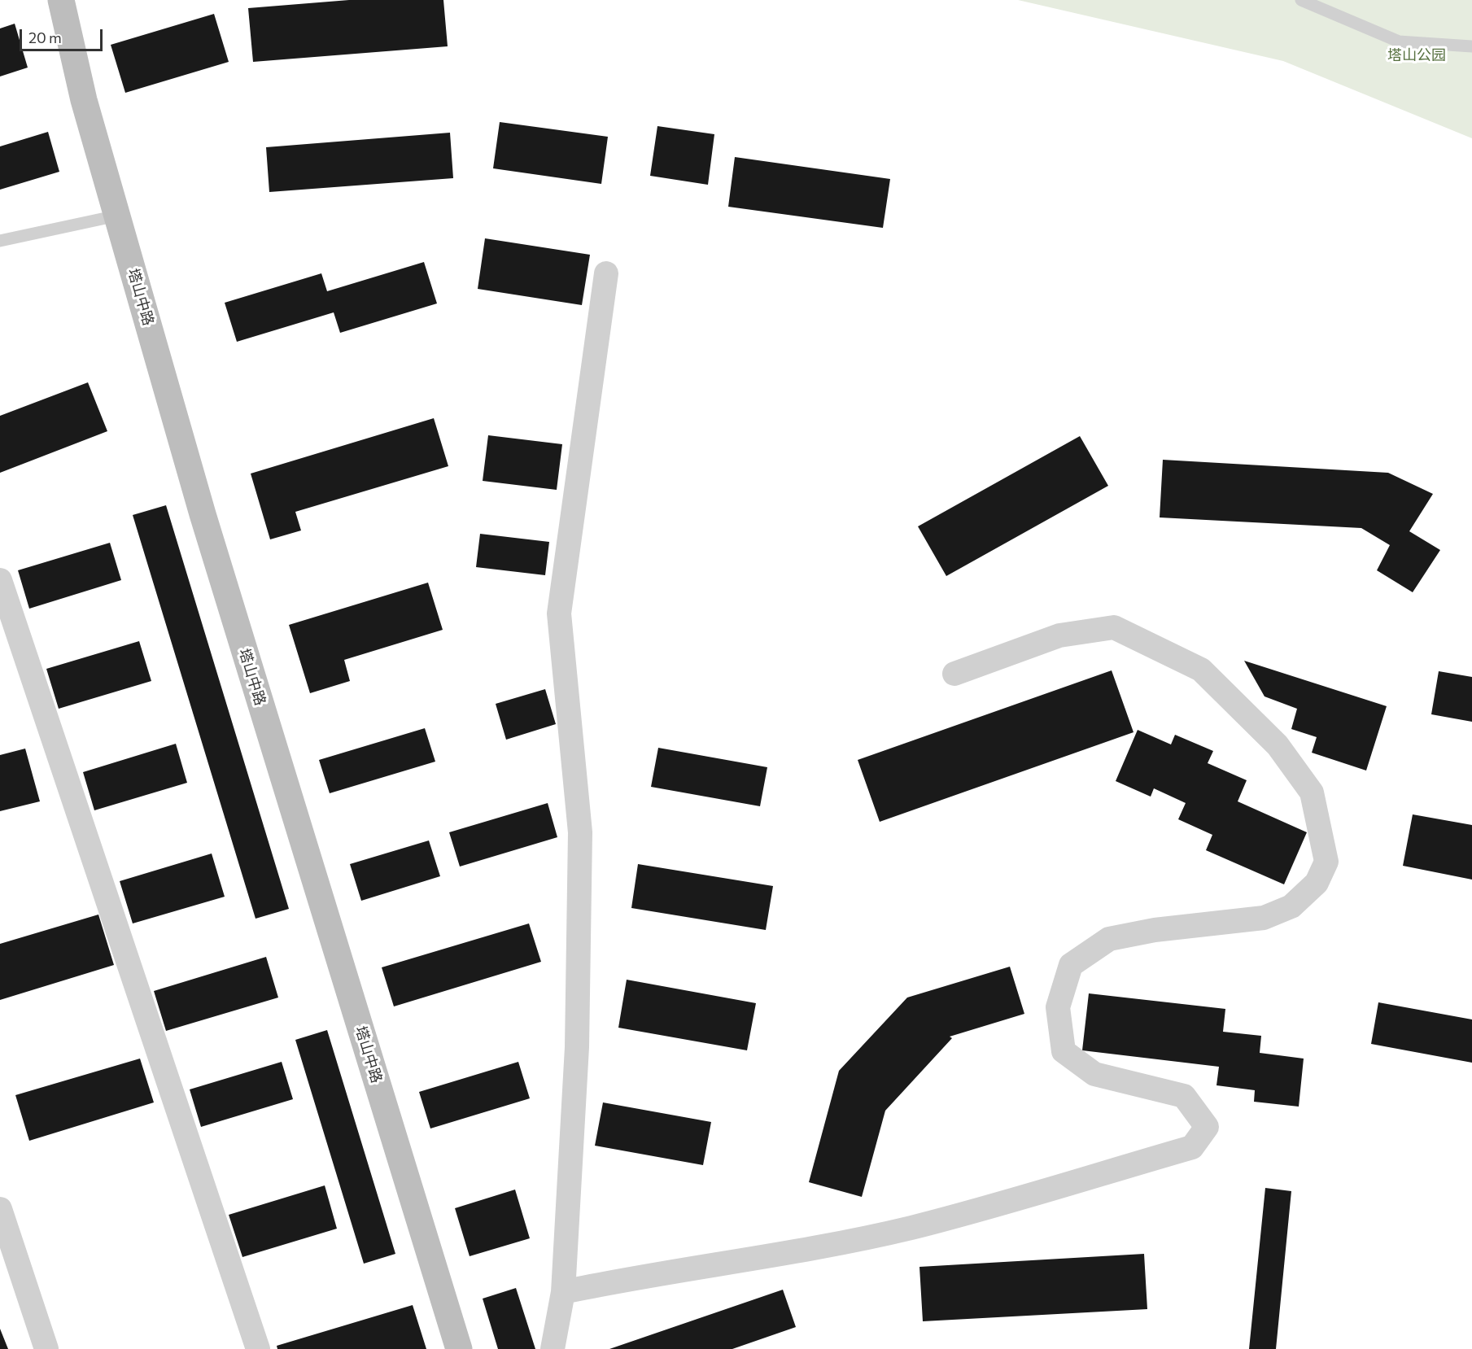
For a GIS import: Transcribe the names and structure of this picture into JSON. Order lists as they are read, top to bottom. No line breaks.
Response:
{"streets":{"street":["塔山中路"]},"parks":["塔山公园"],"scale_bar":"20 m"}
